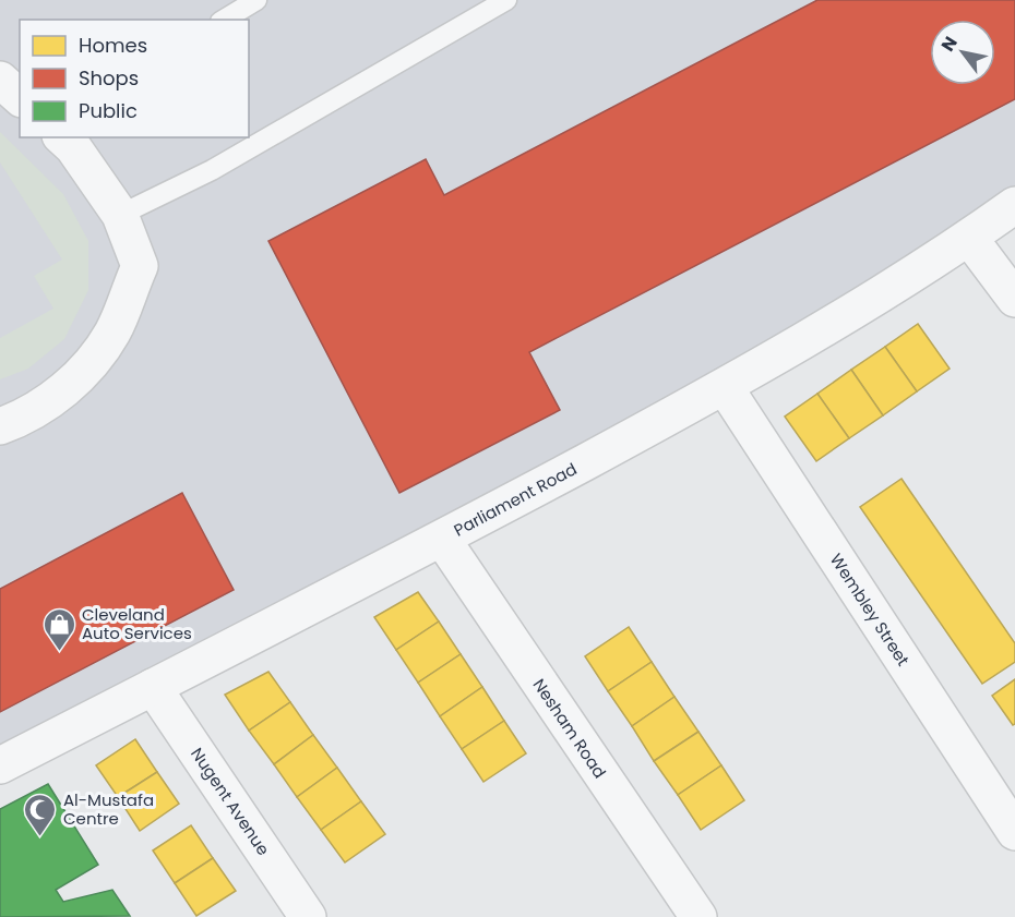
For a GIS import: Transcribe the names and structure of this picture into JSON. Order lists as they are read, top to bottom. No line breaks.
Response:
{"streets":{"street":["Parliament Road","Wembley Street","Nesham Road","Nugent Avenue"]},"crossings":[["Parliament Road","Wembley Street"],["Parliament Road","Nesham Road"],["Parliament Road","Nugent Avenue"]],"places":{"shop":["Cleveland Auto Services"],"mosque":["Al-Mustafa Centre"]},"legend":["Homes","Shops","Public"],"north":"top left"}
